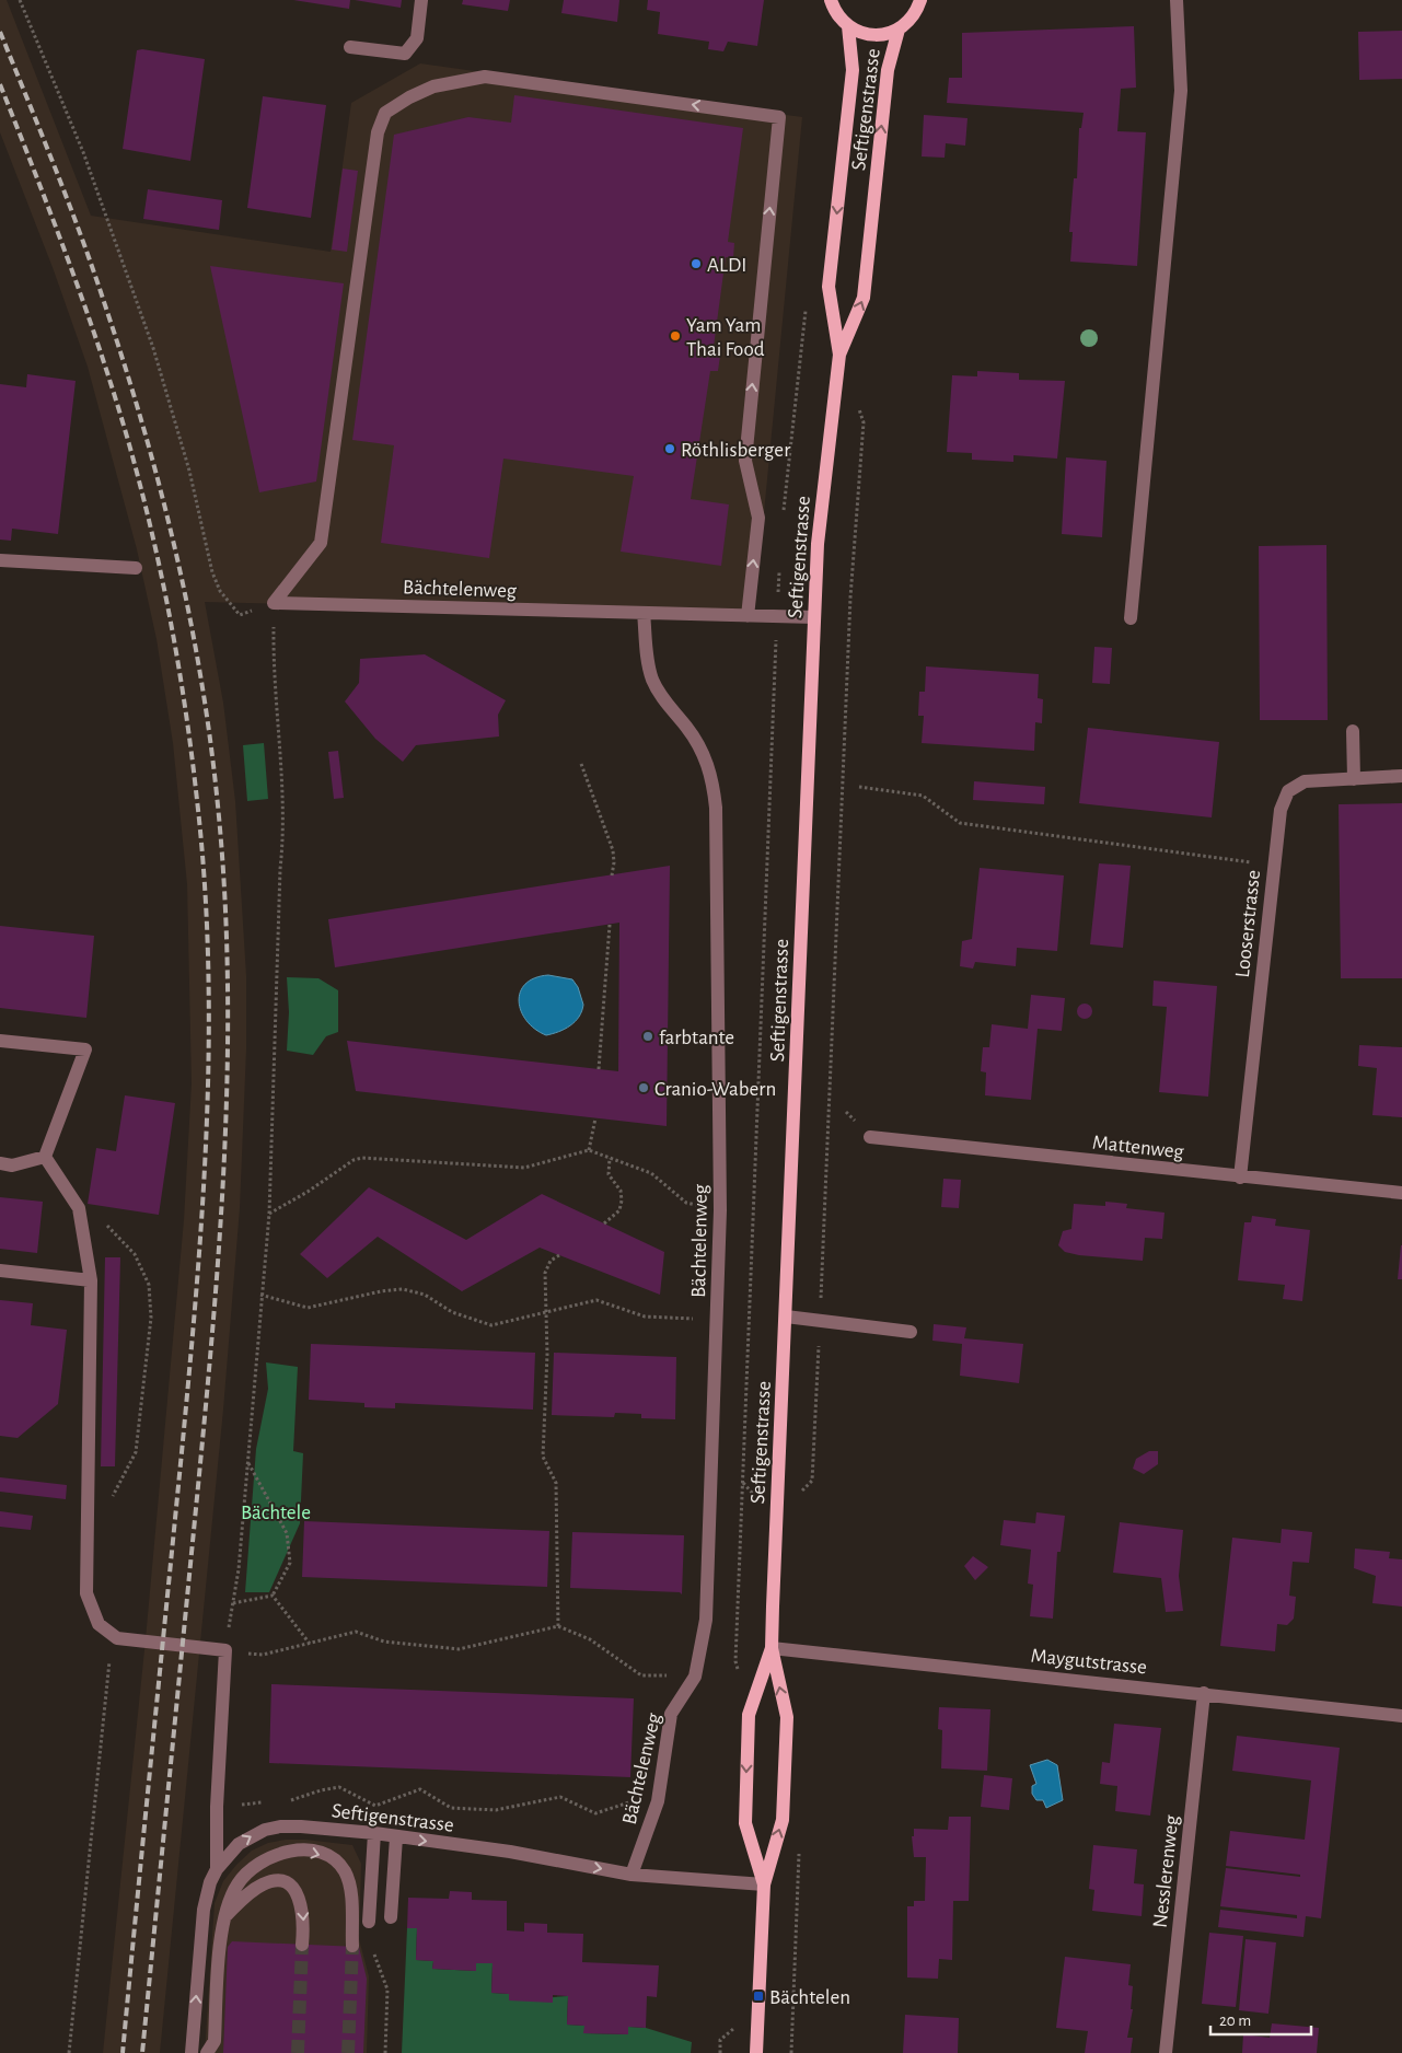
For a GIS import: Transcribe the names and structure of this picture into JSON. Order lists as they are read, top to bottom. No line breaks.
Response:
{"streets":{"main road":["Seftigenstrasse"],"street":["Bächtelenweg","Looserstrasse","Mattenweg","Maygutstrasse","Nesslerenweg"]},"crossings":[["Seftigenstrasse","Bächtelenweg"],["Seftigenstrasse","Maygutstrasse"],["Looserstrasse","Mattenweg"],["Maygutstrasse","Nesslerenweg"]],"parks":["Bächtele"],"places":{"other":["ALDI","Yam Yam Thai Food","Röthlisberger","farbtante","Cranio-Wabern"],"transit":["Bächtelen"]},"scale_bar":"20 m"}
